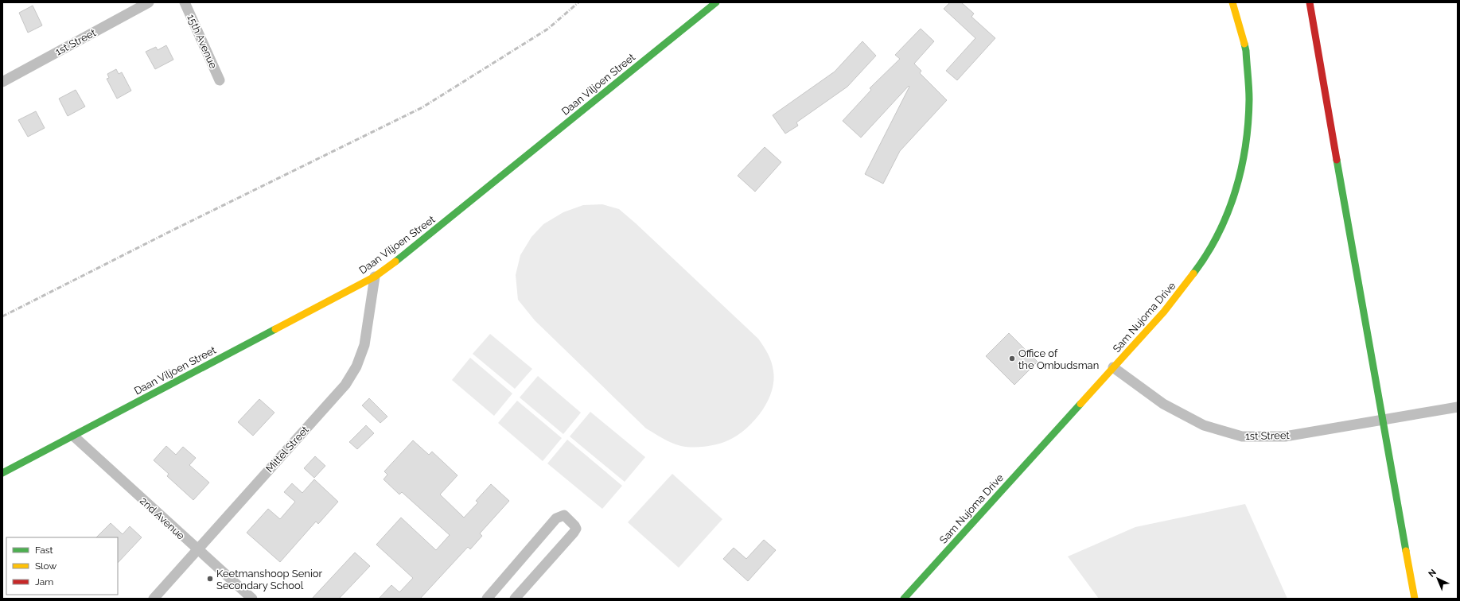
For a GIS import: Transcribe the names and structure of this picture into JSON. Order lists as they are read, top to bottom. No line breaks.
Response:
{"streets":{"main road":["Daan Viljoen Street","Sam Nujoma Drive"],"street":["15th Avenue","1st Street","Mittel Street","2nd Avenue"]},"crossings":[["1st Street","Sam Nujoma Drive"],["Daan Viljoen Street","Mittel Street"],["Daan Viljoen Street","2nd Avenue"],["Mittel Street","2nd Avenue"]],"places":["Office of the Ombudsman","Keetmanshoop Senior Secondary School"],"legend":["Fast","Slow","Jam"],"north":"top left"}
